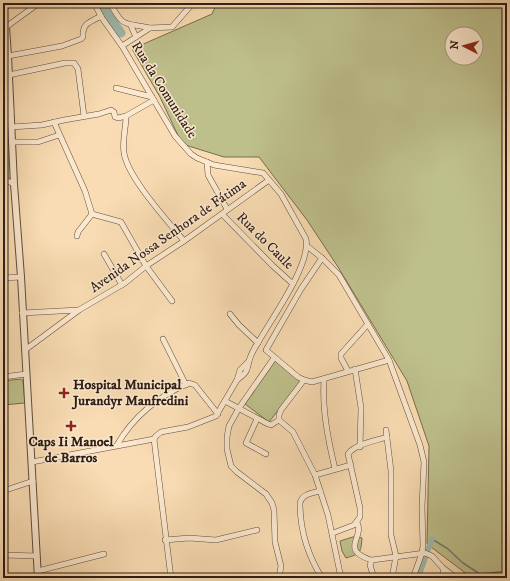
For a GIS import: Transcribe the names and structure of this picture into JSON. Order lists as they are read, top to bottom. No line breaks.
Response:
{"streets":{"street":["Rua da Comunidade","Avenida Nossa Senhora de Fátima","Rua do Caule"]},"crossings":[["Rua da Comunidade","Avenida Nossa Senhora de Fátima"],["Avenida Nossa Senhora de Fátima","Rua do Caule"]],"places":{"health":["Hospital Municipal Jurandyr Manfredini","Caps Ii Manoel de Barros"]},"north":"left"}
